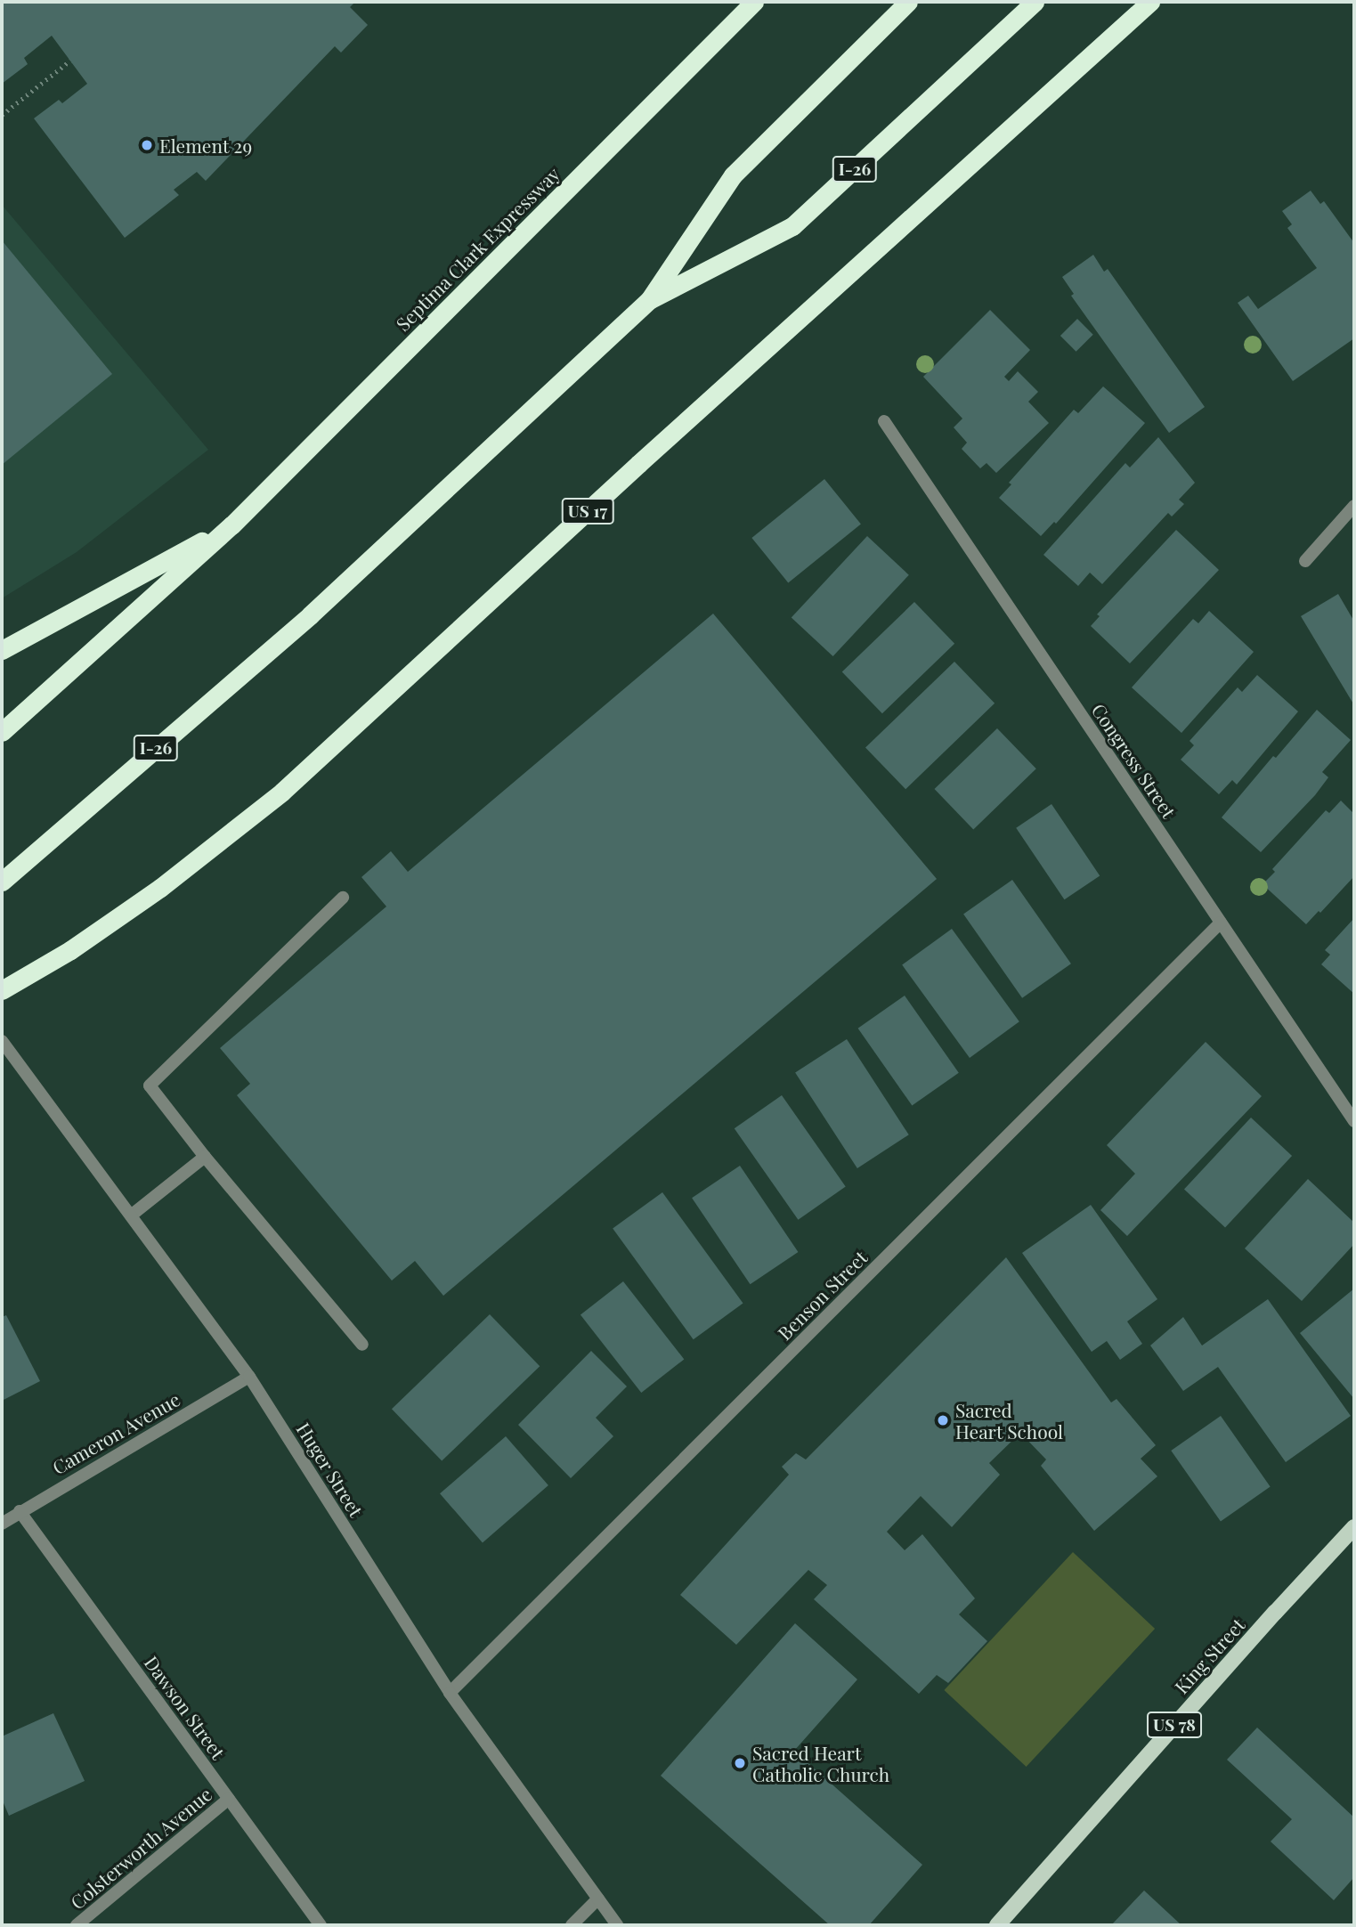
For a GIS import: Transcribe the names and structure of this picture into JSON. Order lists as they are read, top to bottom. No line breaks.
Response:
{"streets":{"highway":["I-26","Septima Clark Expressway","US 17"],"main road":["King Street","US 78"],"street":["Congress Street","Benson Street","Cameron Avenue","Huger Street","Dawson Street","Colsterworth Avenue"]},"crossings":[["Congress Street","Benson Street"],["Benson Street","Huger Street"],["Cameron Avenue","Huger Street"],["Cameron Avenue","Dawson Street"],["Dawson Street","Colsterworth Avenue"]],"places":["Element 29","Sacred Heart School","Sacred Heart Catholic Church"]}
